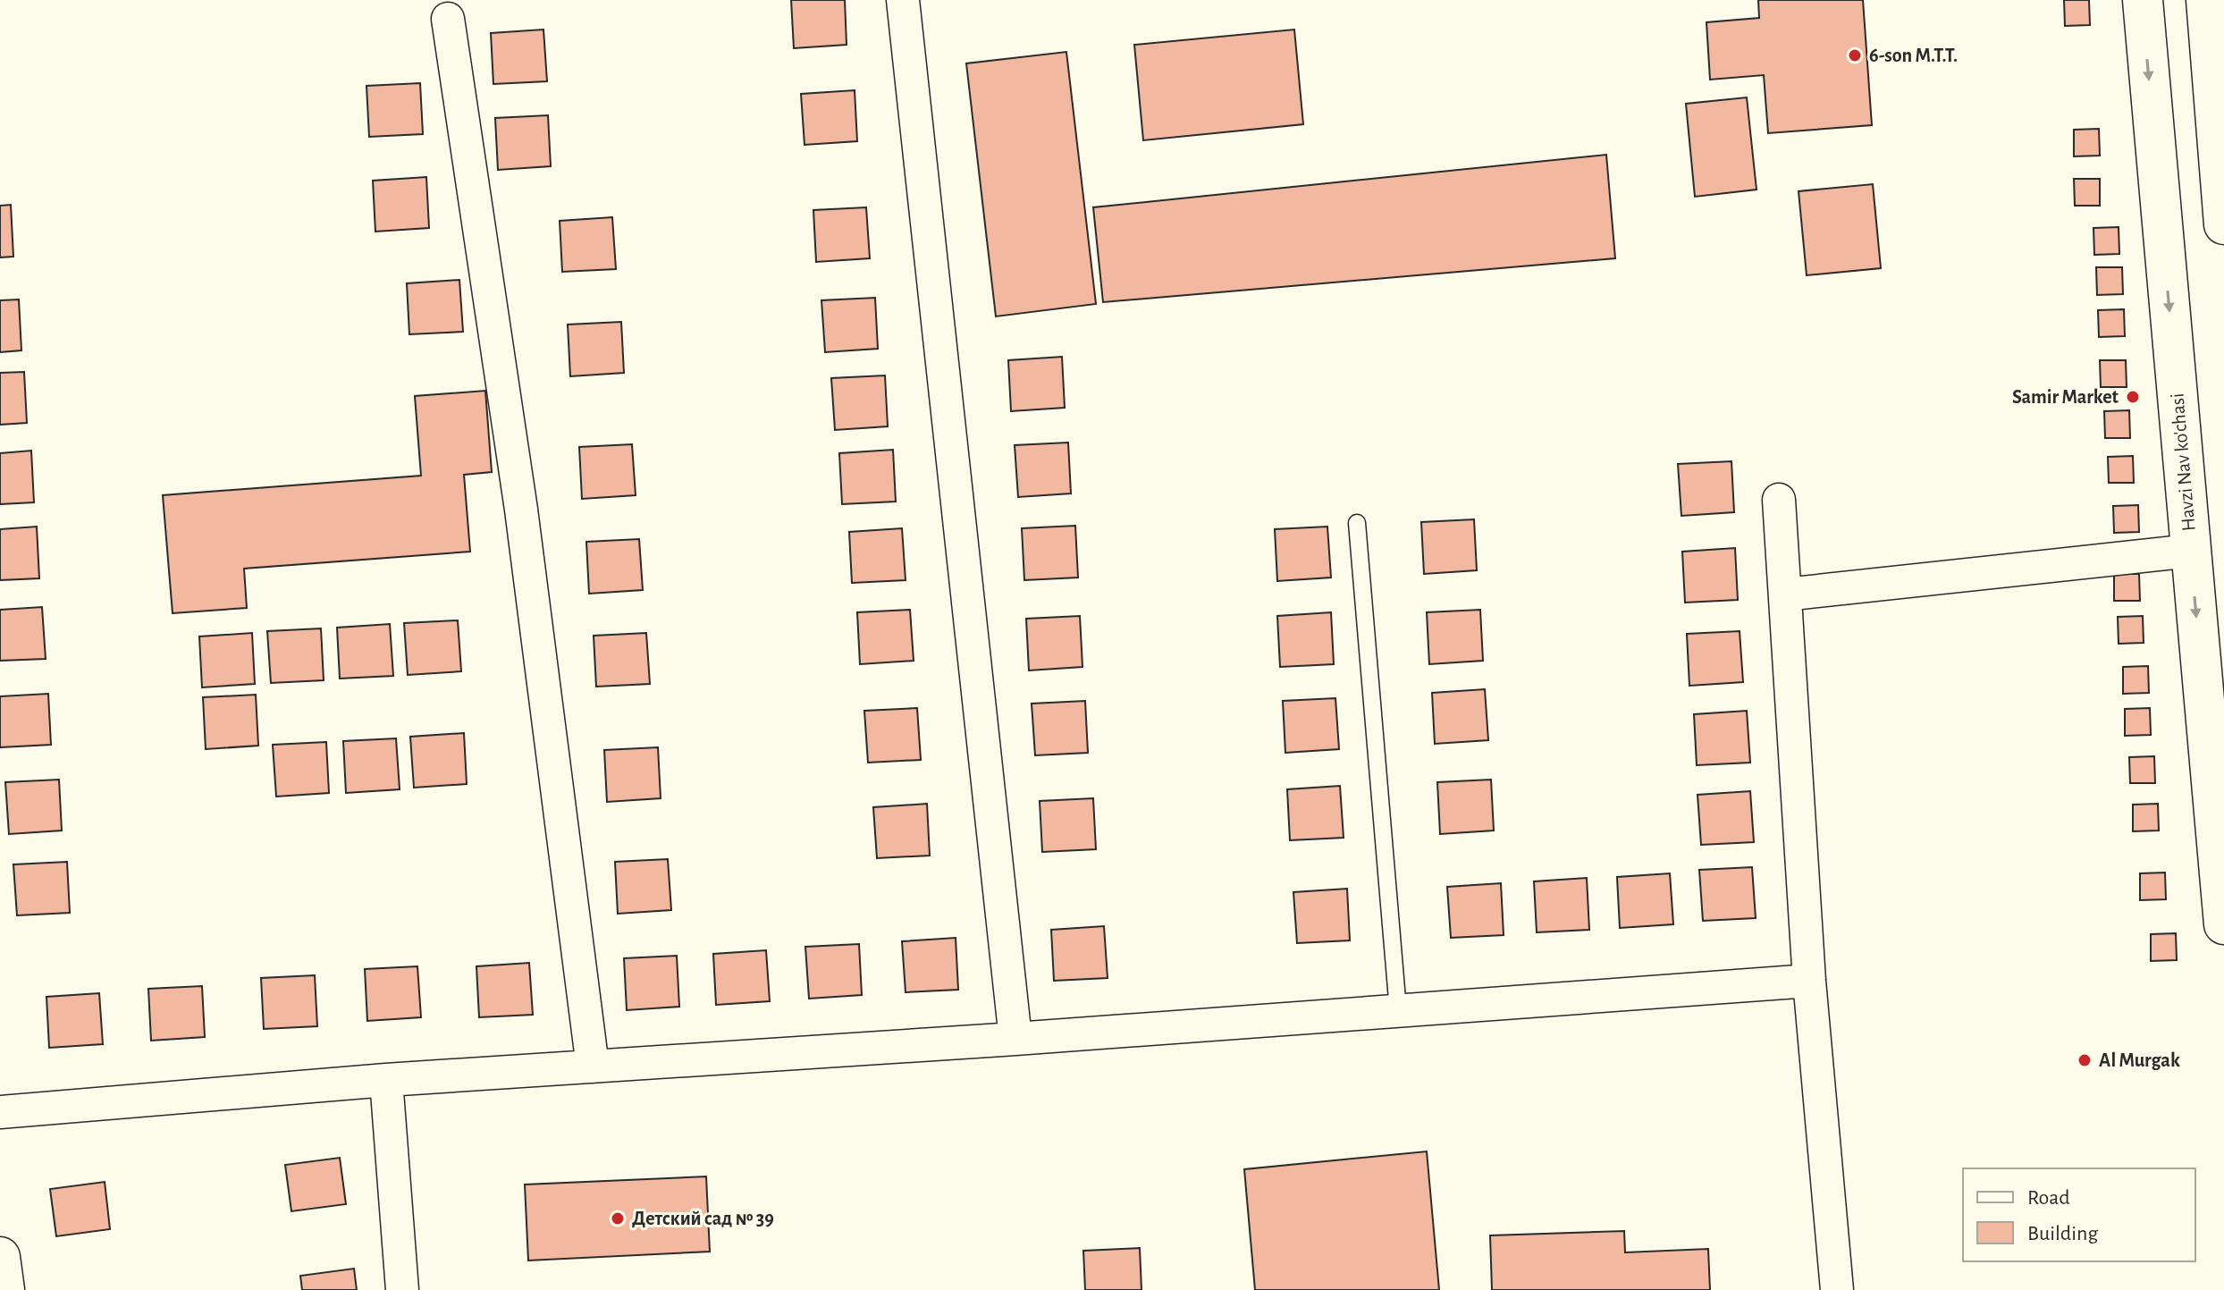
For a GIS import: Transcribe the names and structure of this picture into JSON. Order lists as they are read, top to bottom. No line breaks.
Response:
{"streets":{"main road":["Havzi Nav ko'chasi"]},"one_way":["Havzi Nav ko'chasi"],"places":["6-son M.T.T.","Samir Market","Al Murgak","Детский сад № 39"],"legend":["Road","Building"]}
